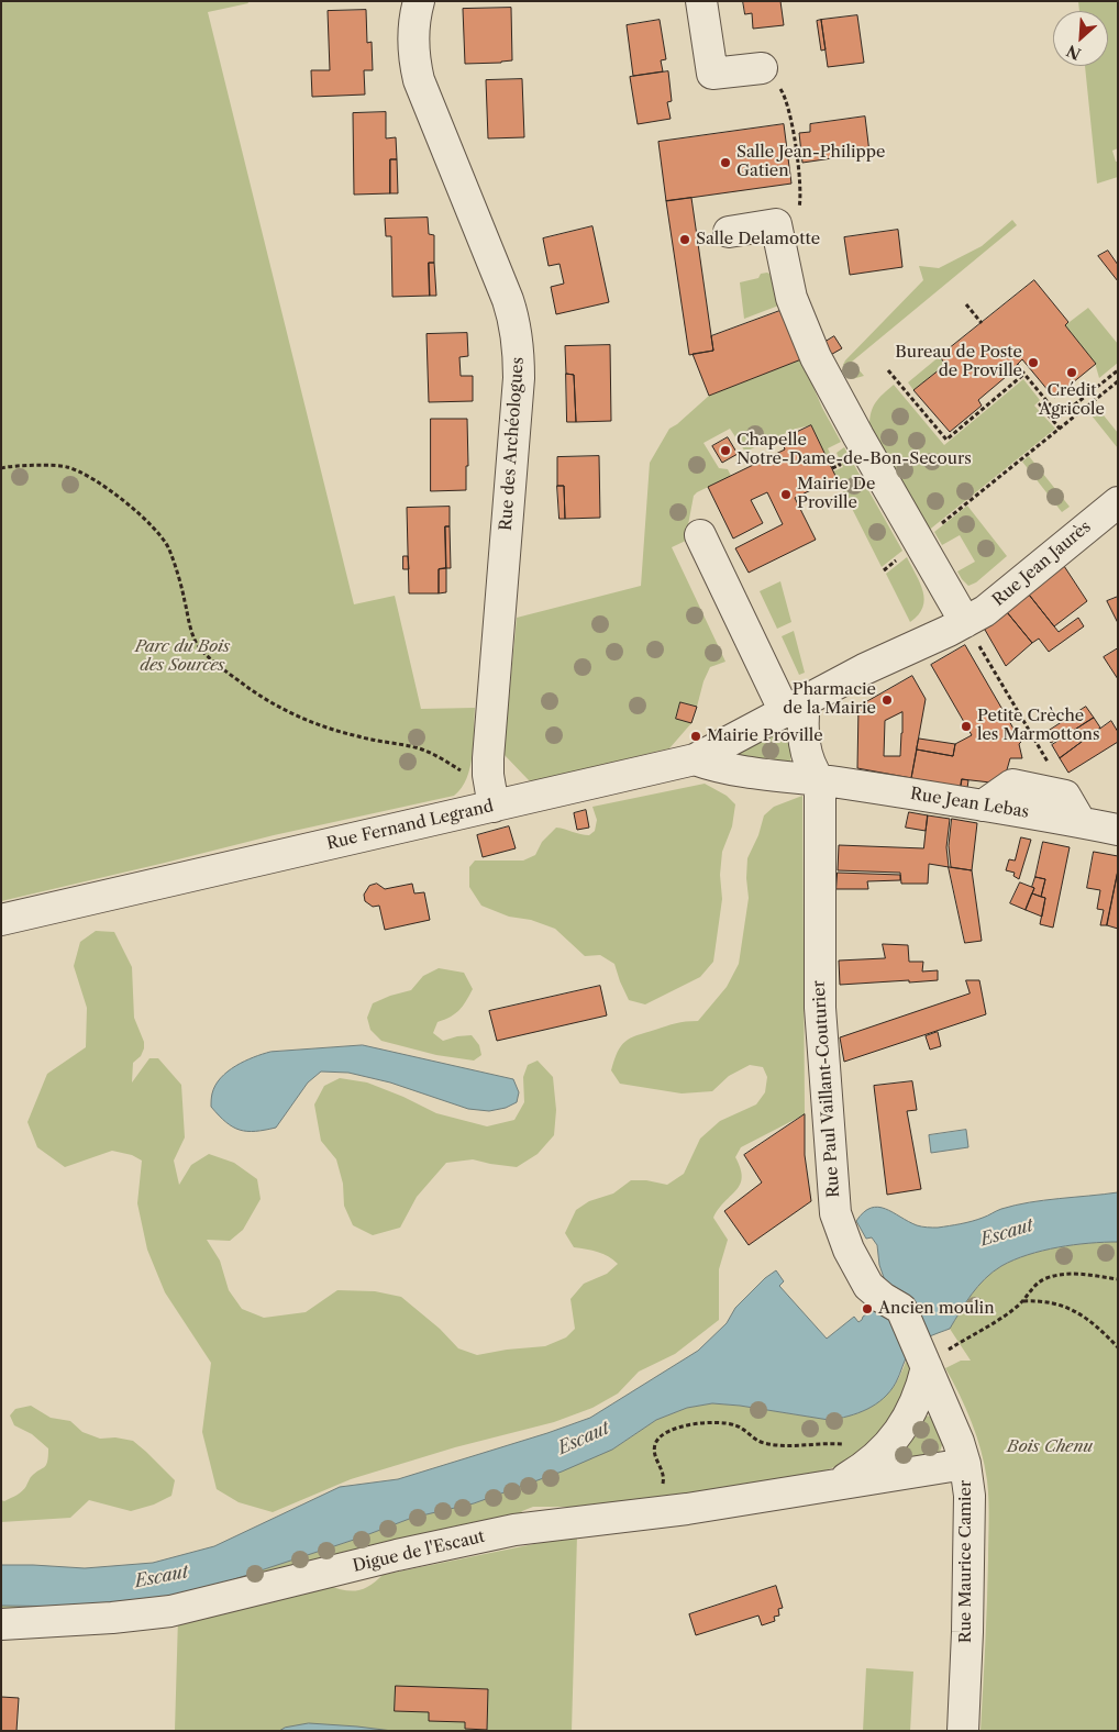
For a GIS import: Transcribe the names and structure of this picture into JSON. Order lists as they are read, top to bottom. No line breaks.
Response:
{"streets":{"street":["Rue des Archéologues","Rue Jean Jaurès","Rue Jean Lebas","Rue Fernand Legrand","Rue Paul Vaillant-Couturier","Digue de l'Escaut","Rue Maurice Camier"]},"crossings":[["Rue des Archéologues","Rue Fernand Legrand"],["Rue Jean Jaurès","Rue Fernand Legrand"],["Rue Jean Lebas","Rue Paul Vaillant-Couturier"],["Rue Paul Vaillant-Couturier","Digue de l'Escaut"],["Rue Paul Vaillant-Couturier","Rue Maurice Camier"],["Digue de l'Escaut","Rue Maurice Camier"]],"water":["Escaut"],"parks":["Parc du Bois des Sources","Bois Chenu"],"places":["Salle Jean-Philippe Gatien","Salle Delamotte","Bureau de Poste de Proville","Crédit Agricole","Chapelle Notre-Dame-de-Bon-Secours","Mairie De Proville","Pharmacie de la Mairie","Petite Crèche les Marmottons","Mairie Proville","Ancien moulin"],"north":"bottom left"}
